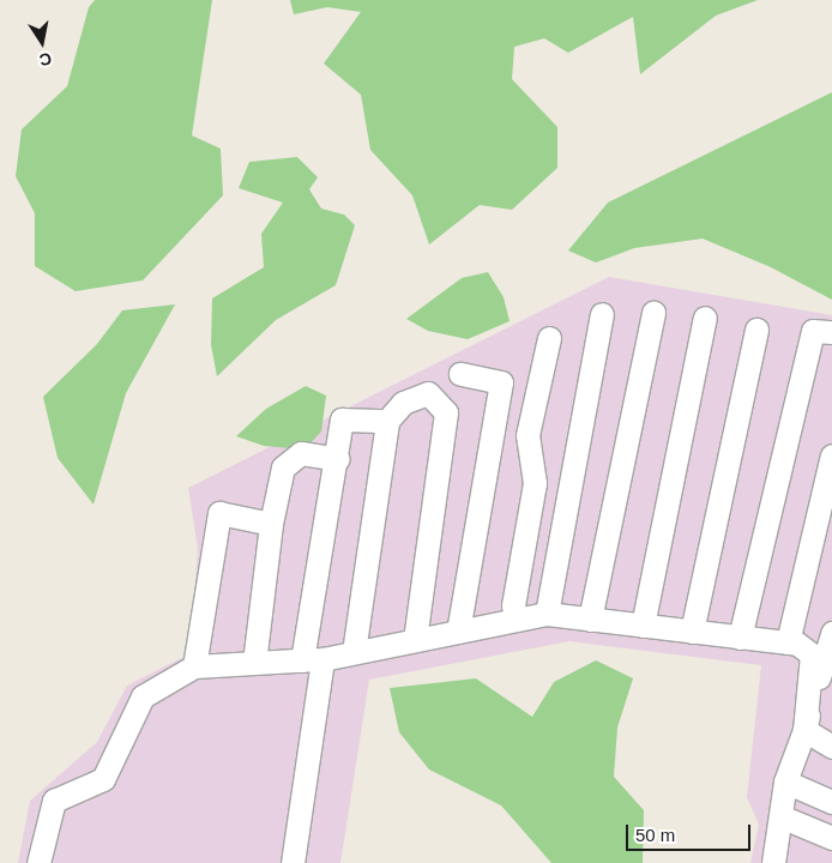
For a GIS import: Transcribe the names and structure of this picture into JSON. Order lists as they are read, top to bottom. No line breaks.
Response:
{"scale_bar":"50 m","north":"bottom"}
